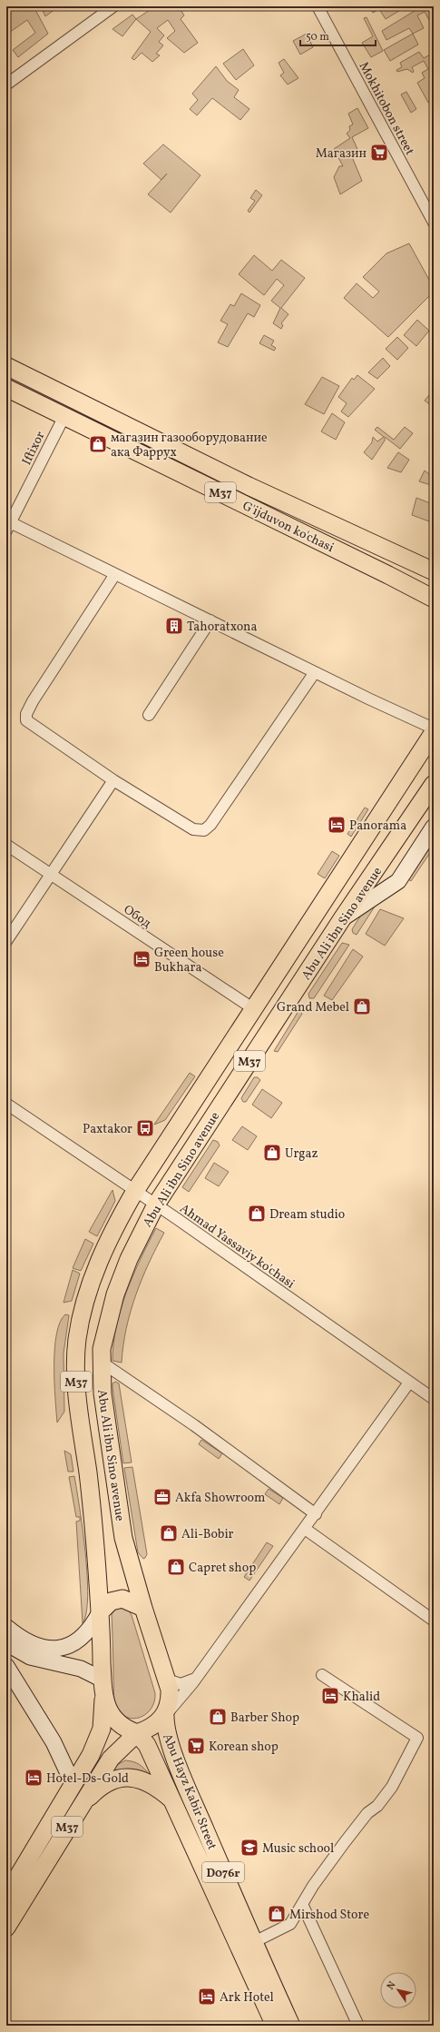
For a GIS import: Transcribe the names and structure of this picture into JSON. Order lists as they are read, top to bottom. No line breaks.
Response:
{"streets":{"main road":["M37","G'ijduvon ko'chasi","Abu Ali ibn Sino avenue","Abu Hayz Kabir Street","D076r"],"street":["Mokhitobon street","Iftixor","Обод","Ahmad Yassaviy ko'chasi"]},"crossings":[["Iftixor","G'ijduvon ko'chasi"],["M37","Abu Ali ibn Sino avenue"],["M37","Abu Hayz Kabir Street"],["M37","D076r"],["Обод","Abu Ali ibn Sino avenue"],["Abu Ali ibn Sino avenue","Ahmad Yassaviy ko'chasi"],["Abu Hayz Kabir Street","D076r"]],"places":{"supermarket":["Магазин","Korean shop"],"shop":["магазин газооборудование ака Фаррух","Grand Mebel","Urgaz","Dream studio","Ali-Bobir","Capret shop","Barber Shop","Mirshod Store"],"building":["Tahoratxona"],"hotel":["Panorama","Green house Bukhara","Khalid","Hotel-Ds-Gold","Ark Hotel"],"bus stop":["Paxtakor"],"office":["Akfa Showroom"],"school or university":["Music school"]},"scale_bar":"50 m","north":"top left"}
